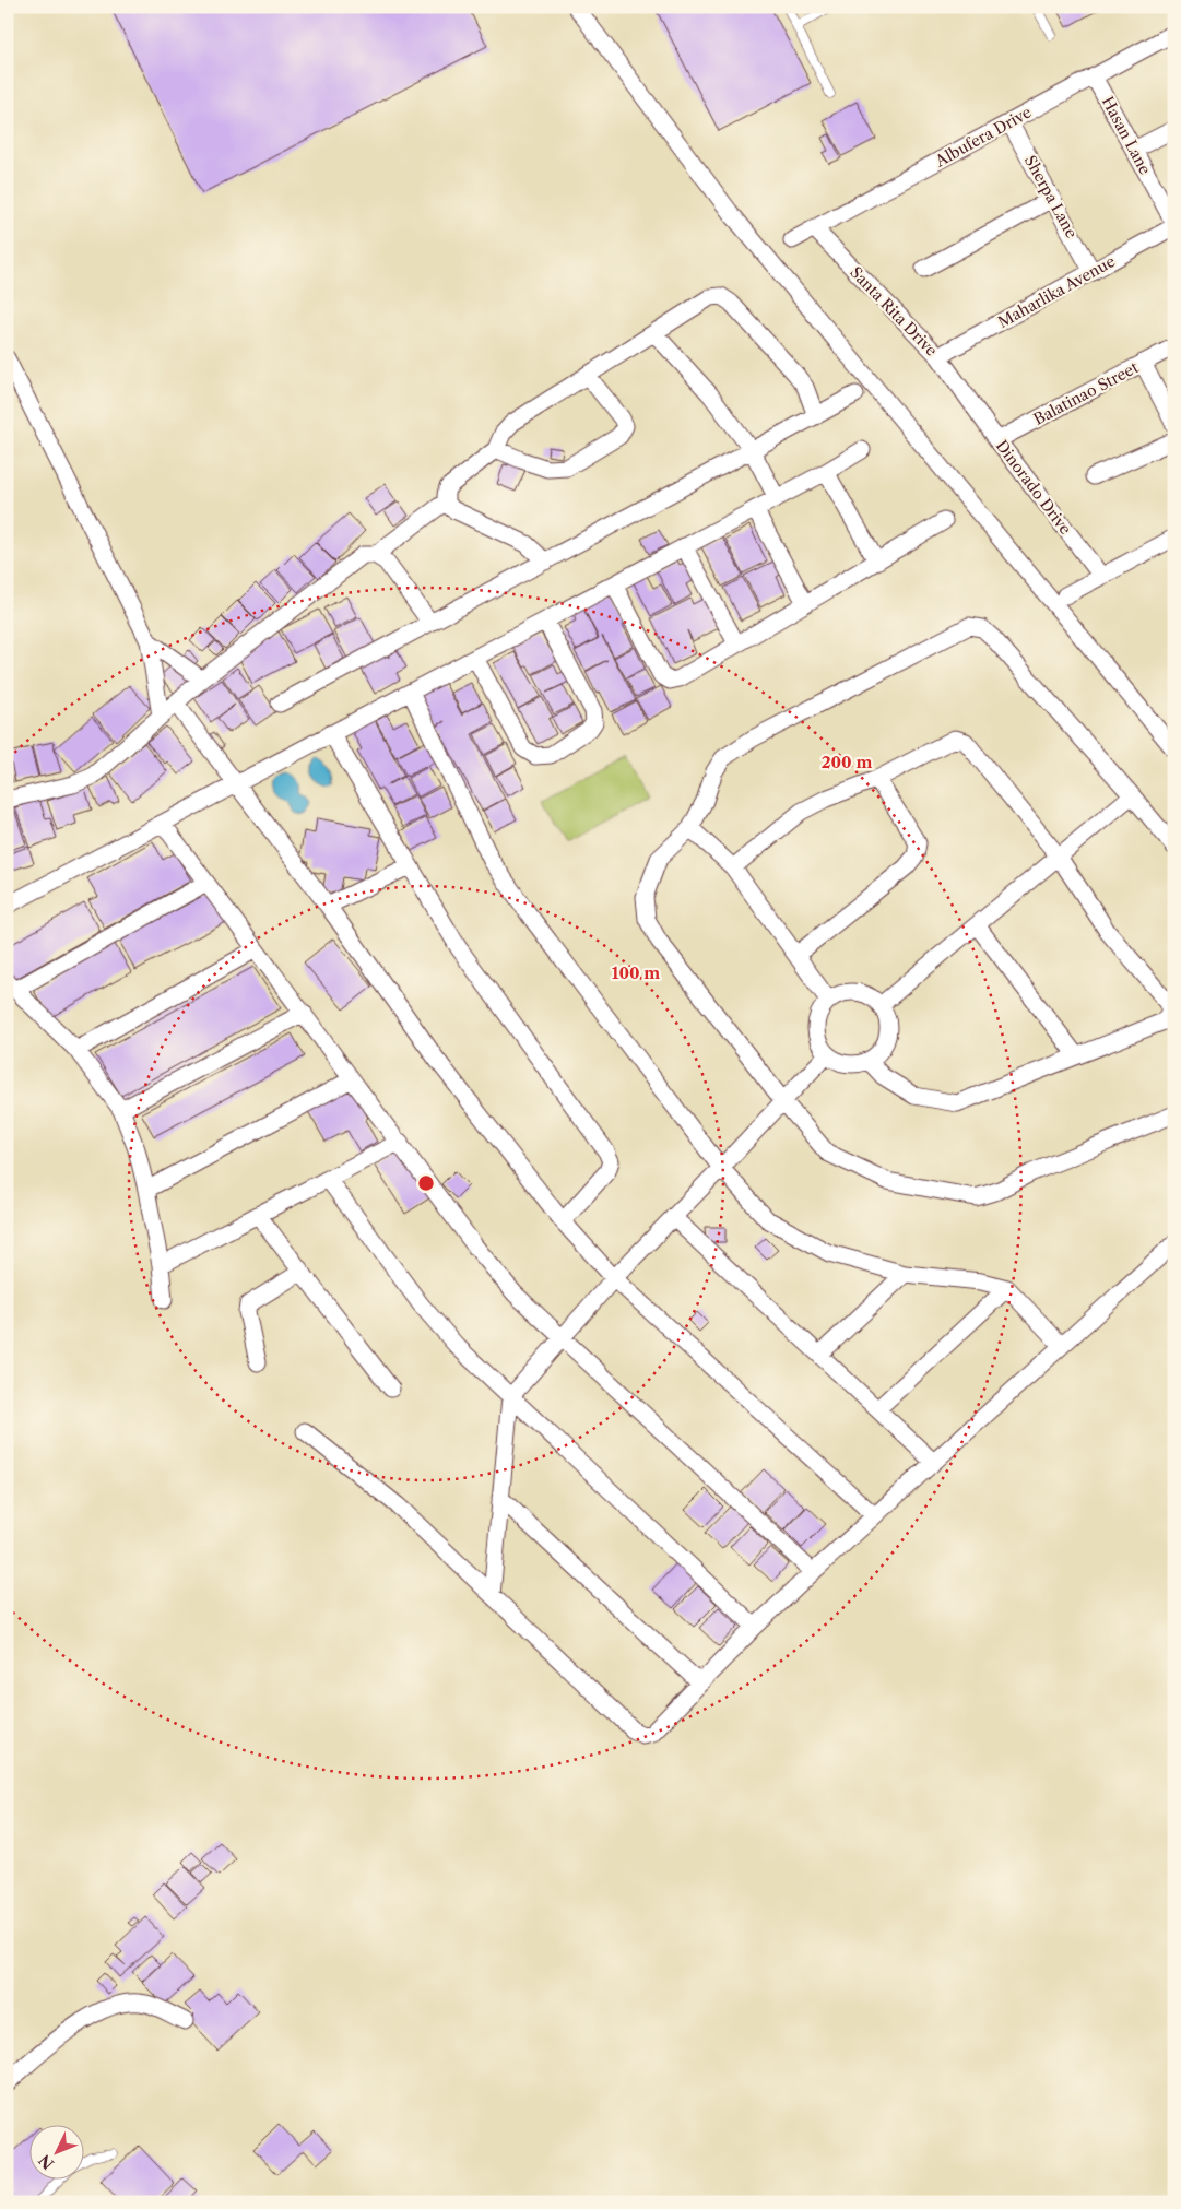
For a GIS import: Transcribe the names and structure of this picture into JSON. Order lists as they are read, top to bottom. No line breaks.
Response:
{"streets":{"street":["Hasan Lane","Albufera Drive","Sherpa Lane","Maharlika Avenue","Santa Rita Drive","Balatinao Street","Dinorado Drive"]},"crossings":[["Hasan Lane","Albufera Drive"],["Hasan Lane","Maharlika Avenue"],["Albufera Drive","Sherpa Lane"],["Albufera Drive","Santa Rita Drive"],["Sherpa Lane","Maharlika Avenue"],["Maharlika Avenue","Santa Rita Drive"],["Santa Rita Drive","Dinorado Drive"],["Balatinao Street","Dinorado Drive"]],"north":"bottom left","rings":["200 m","100 m"]}
